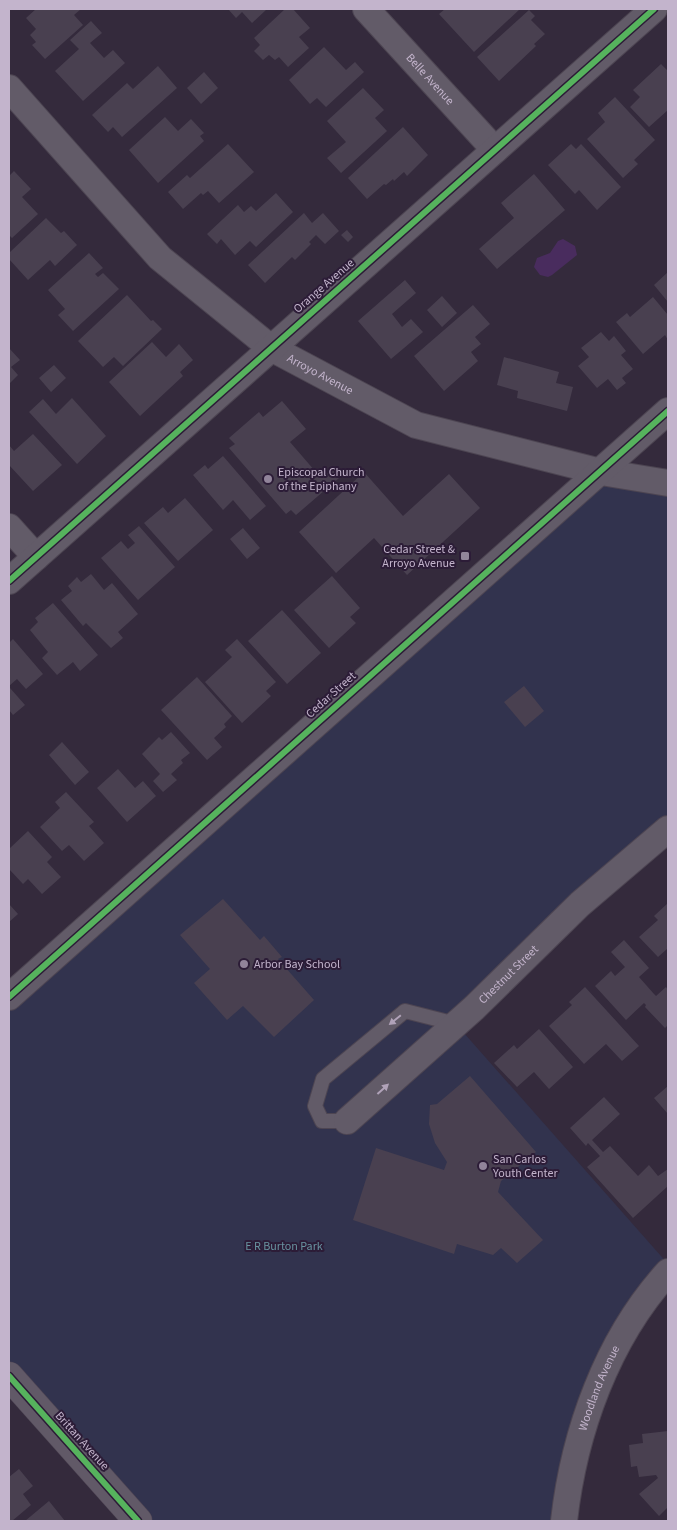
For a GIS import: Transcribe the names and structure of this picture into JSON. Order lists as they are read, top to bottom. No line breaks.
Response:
{"streets":{"main road":["Brittan Avenue"],"street":["Belle Avenue","Orange Avenue","Arroyo Avenue","Cedar Street","Chestnut Street","Woodland Avenue"]},"crossings":[["Belle Avenue","Orange Avenue"],["Orange Avenue","Arroyo Avenue"],["Arroyo Avenue","Cedar Street"]],"parks":["E R Burton Park"],"places":{"other":["Episcopal Church of the Epiphany","Arbor Bay School","San Carlos Youth Center"],"transit":["Cedar Street & Arroyo Avenue"]}}
